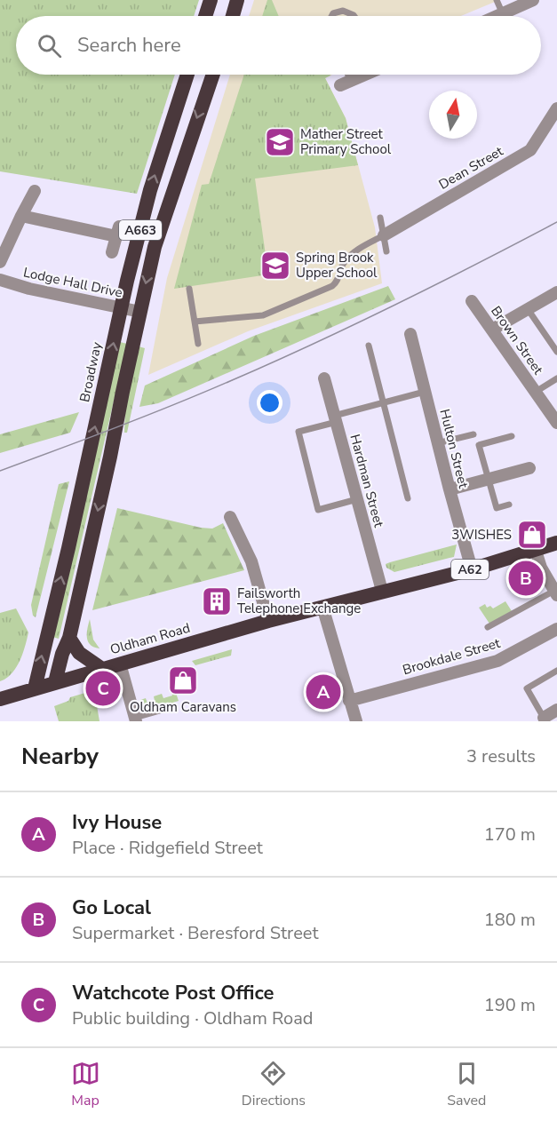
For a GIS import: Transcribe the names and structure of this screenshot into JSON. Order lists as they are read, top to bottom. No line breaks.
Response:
{"streets":{"highway":["A663","Broadway","A62","Oldham Road"],"street":["Dean Street","Lodge Hall Drive","Brown Street","Hulton Street","Hardman Street","Brookdale Street"]},"crossings":[["A663","Lodge Hall Drive"],["A663","Oldham Road"],["Lodge Hall Drive","Broadway"],["Broadway","Oldham Road"],["Hulton Street","Oldham Road"],["Hardman Street","Oldham Road"]],"places":{"school or university":["Mather Street Primary School","Spring Brook Upper School"],"shop":["3WISHES","Oldham Caravans"],"building":["Failsworth Telephone Exchange"]},"north":"top","page":{"search":"Search here","pins":["B","C","A"],"heading":["Nearby","3 results"],"list":[{"mark":"A","name":"Ivy House","note":"Place · Ridgefield Street","value":"170 m"},{"mark":"B","name":"Go Local","note":"Supermarket · Beresford Street","value":"180 m"},{"mark":"C","name":"Watchcote Post Office","note":"Public building · Oldham Road","value":"190 m"}],"nav":["Map","Directions","Saved"]}}
